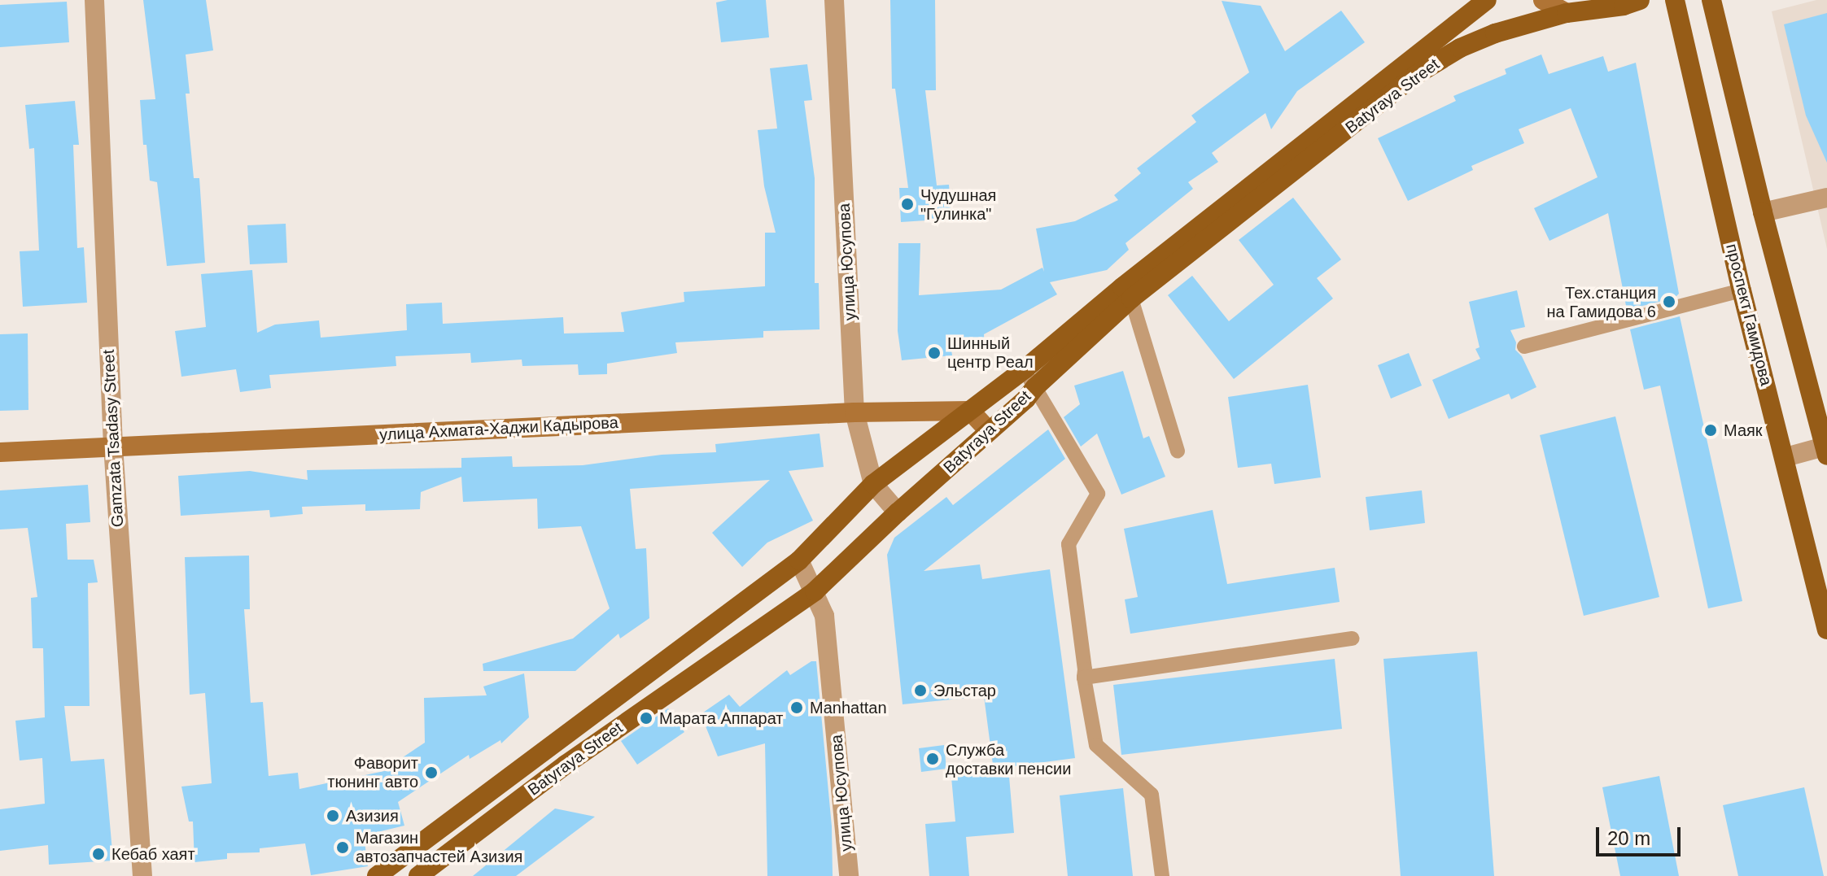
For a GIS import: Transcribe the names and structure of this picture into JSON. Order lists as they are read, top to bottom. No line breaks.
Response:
{"streets":{"main road":["Batyraya Street","проспект Гамидова","улица Ахмата-Хаджи Кадырова"],"street":["улица Юсупова","Gamzata Tsadasy Street"]},"crossings":[["Batyraya Street","улица Юсупова"],["Batyraya Street","улица Ахмата-Хаджи Кадырова"],["улица Юсупова","улица Ахмата-Хаджи Кадырова"],["улица Ахмата-Хаджи Кадырова","Gamzata Tsadasy Street"]],"places":["Чудушная \"Гулинка\"","Тех.станция на Гамидова 6","Шинный центр Реал","Маяк","Эльстар","Manhattan","Марата Аппарат","Служба доставки пенсии","Фаворит тюнинг авто","Азизия","Магазин автозапчастей Азизия","Кебаб хаят"],"scale_bar":"20 m"}
